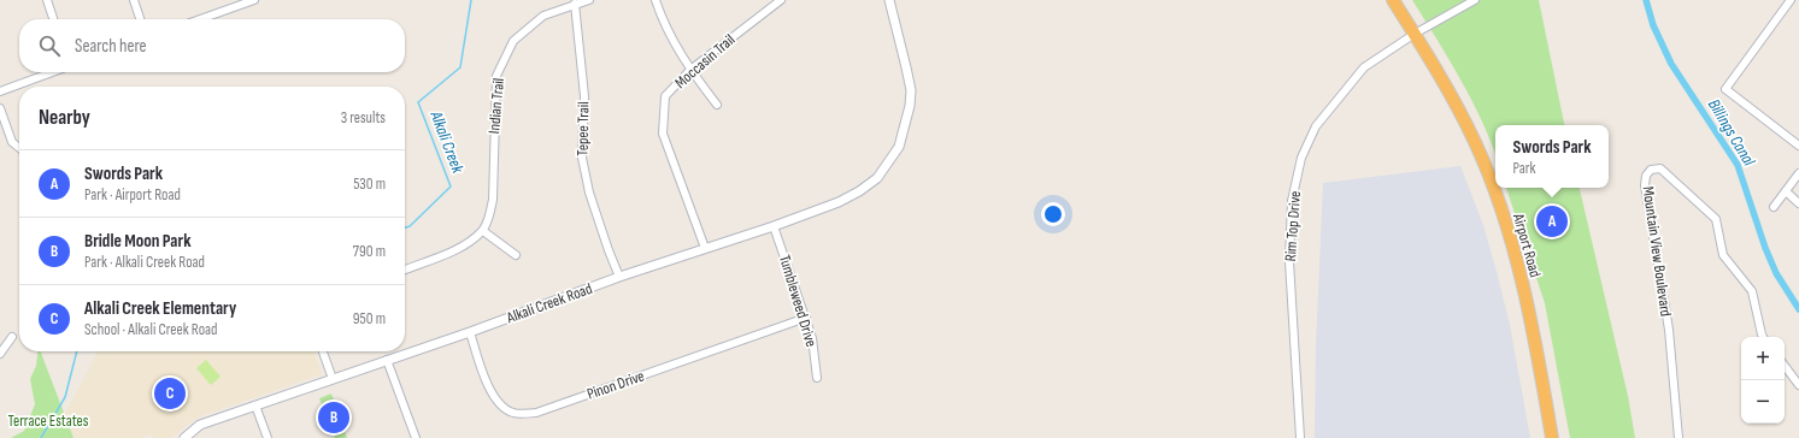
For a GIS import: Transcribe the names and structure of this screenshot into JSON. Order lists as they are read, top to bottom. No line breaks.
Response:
{"streets":{"highway":["Airport Road"],"street":["Moccasin Trail","Indian Trail","Tepee Trail","Rim Top Drive","Mountain View Boulevard","Tumbleweed Drive","Alkali Creek Road","Pinon Drive"]},"crossings":[["Moccasin Trail","Alkali Creek Road"],["Indian Trail","Tepee Trail"],["Tepee Trail","Alkali Creek Road"],["Rim Top Drive","Airport Road"],["Tumbleweed Drive","Alkali Creek Road"],["Tumbleweed Drive","Pinon Drive"],["Alkali Creek Road","Pinon Drive"]],"water":["Billings Canal","Alkali Creek"],"parks":["Terrace Estates"],"page":{"search":"Search here","heading":["Nearby","3 results"],"popup":["Swords Park","Park"],"list":[{"mark":"A","name":"Swords Park","note":"Park · Airport Road","value":"530 m"},{"mark":"B","name":"Bridle Moon Park","note":"Park · Alkali Creek Road","value":"790 m"},{"mark":"C","name":"Alkali Creek Elementary","note":"School · Alkali Creek Road","value":"950 m"}],"pins":["A","C","B"],"map_buttons":["+","−"]}}
